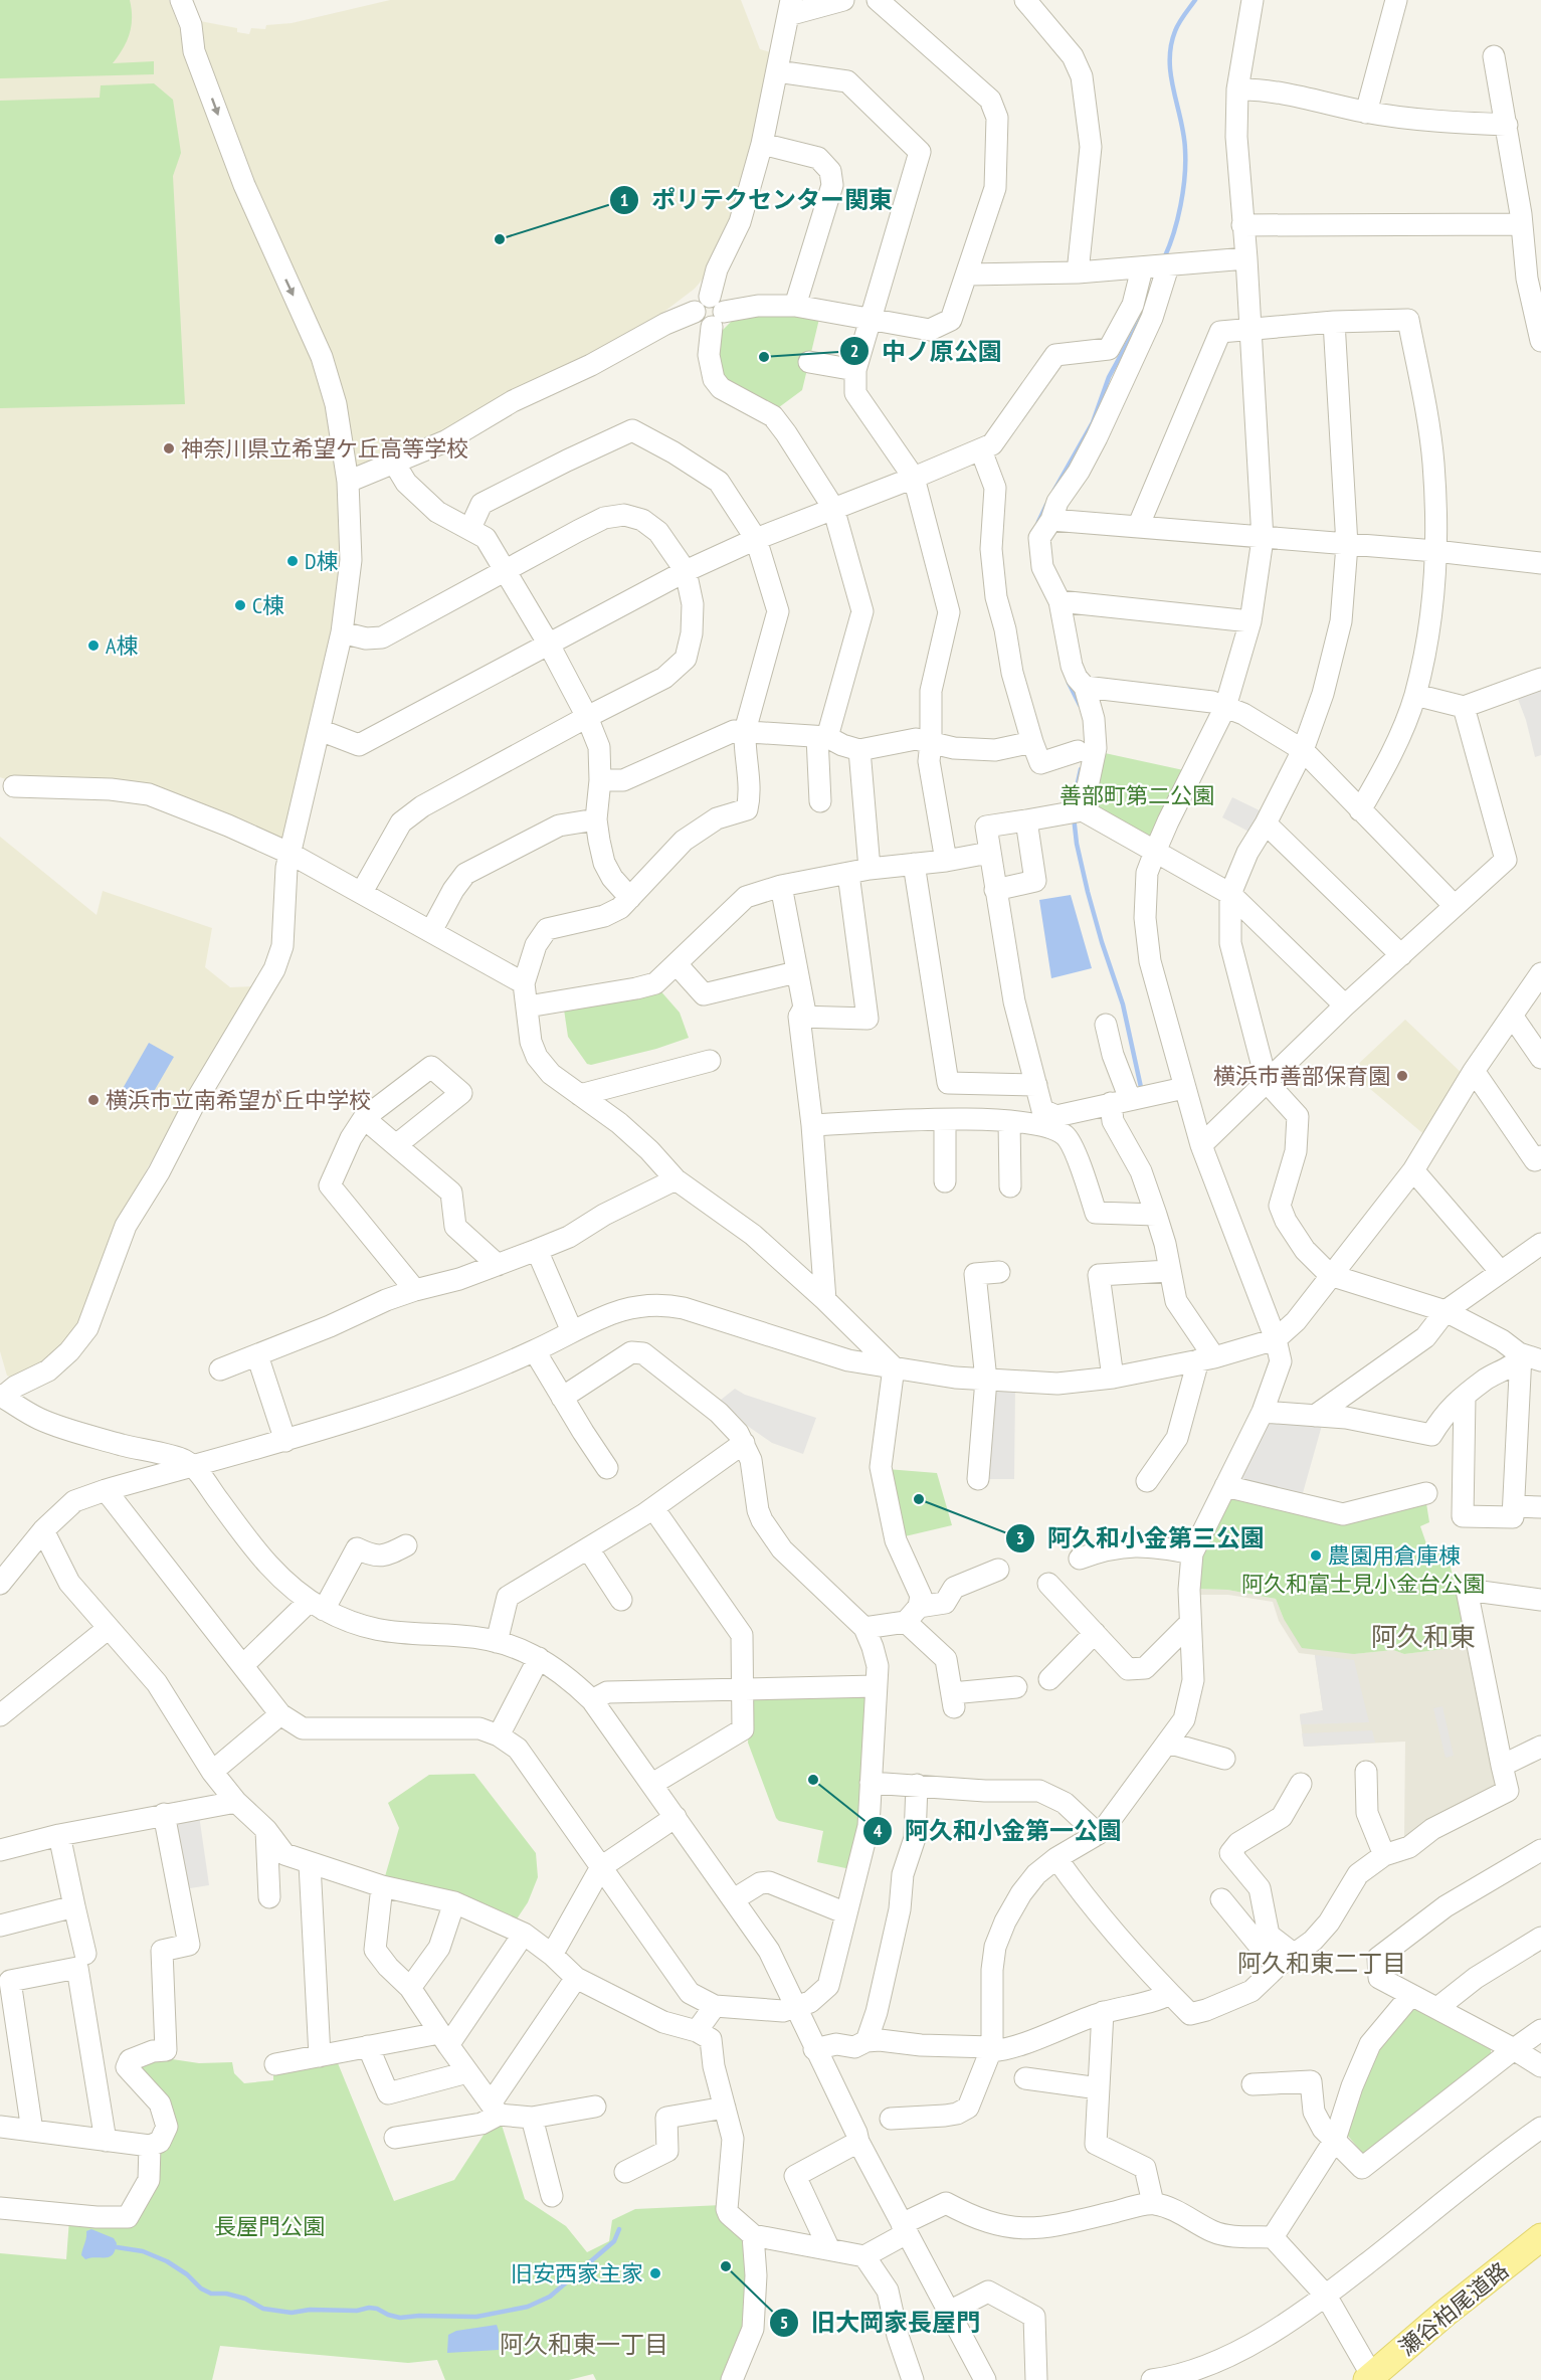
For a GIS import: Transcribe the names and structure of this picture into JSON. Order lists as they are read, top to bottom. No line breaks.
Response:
{"streets":{"main road":["瀬谷柏尾道路"]},"districts":["阿久和東","阿久和東二丁目","阿久和東一丁目"],"parks":["善部町第二公園","阿久和富士見小金台公園","長屋門公園"],"places":["ポリテクセンター関東","中ノ原公園","神奈川県立希望ケ丘高等学校","D棟","C棟","A棟","横浜市善部保育園","横浜市立南希望が丘中学校","阿久和小金第三公園","農園用倉庫棟","阿久和小金第一公園","旧大岡家長屋門","旧安西家主家"]}
